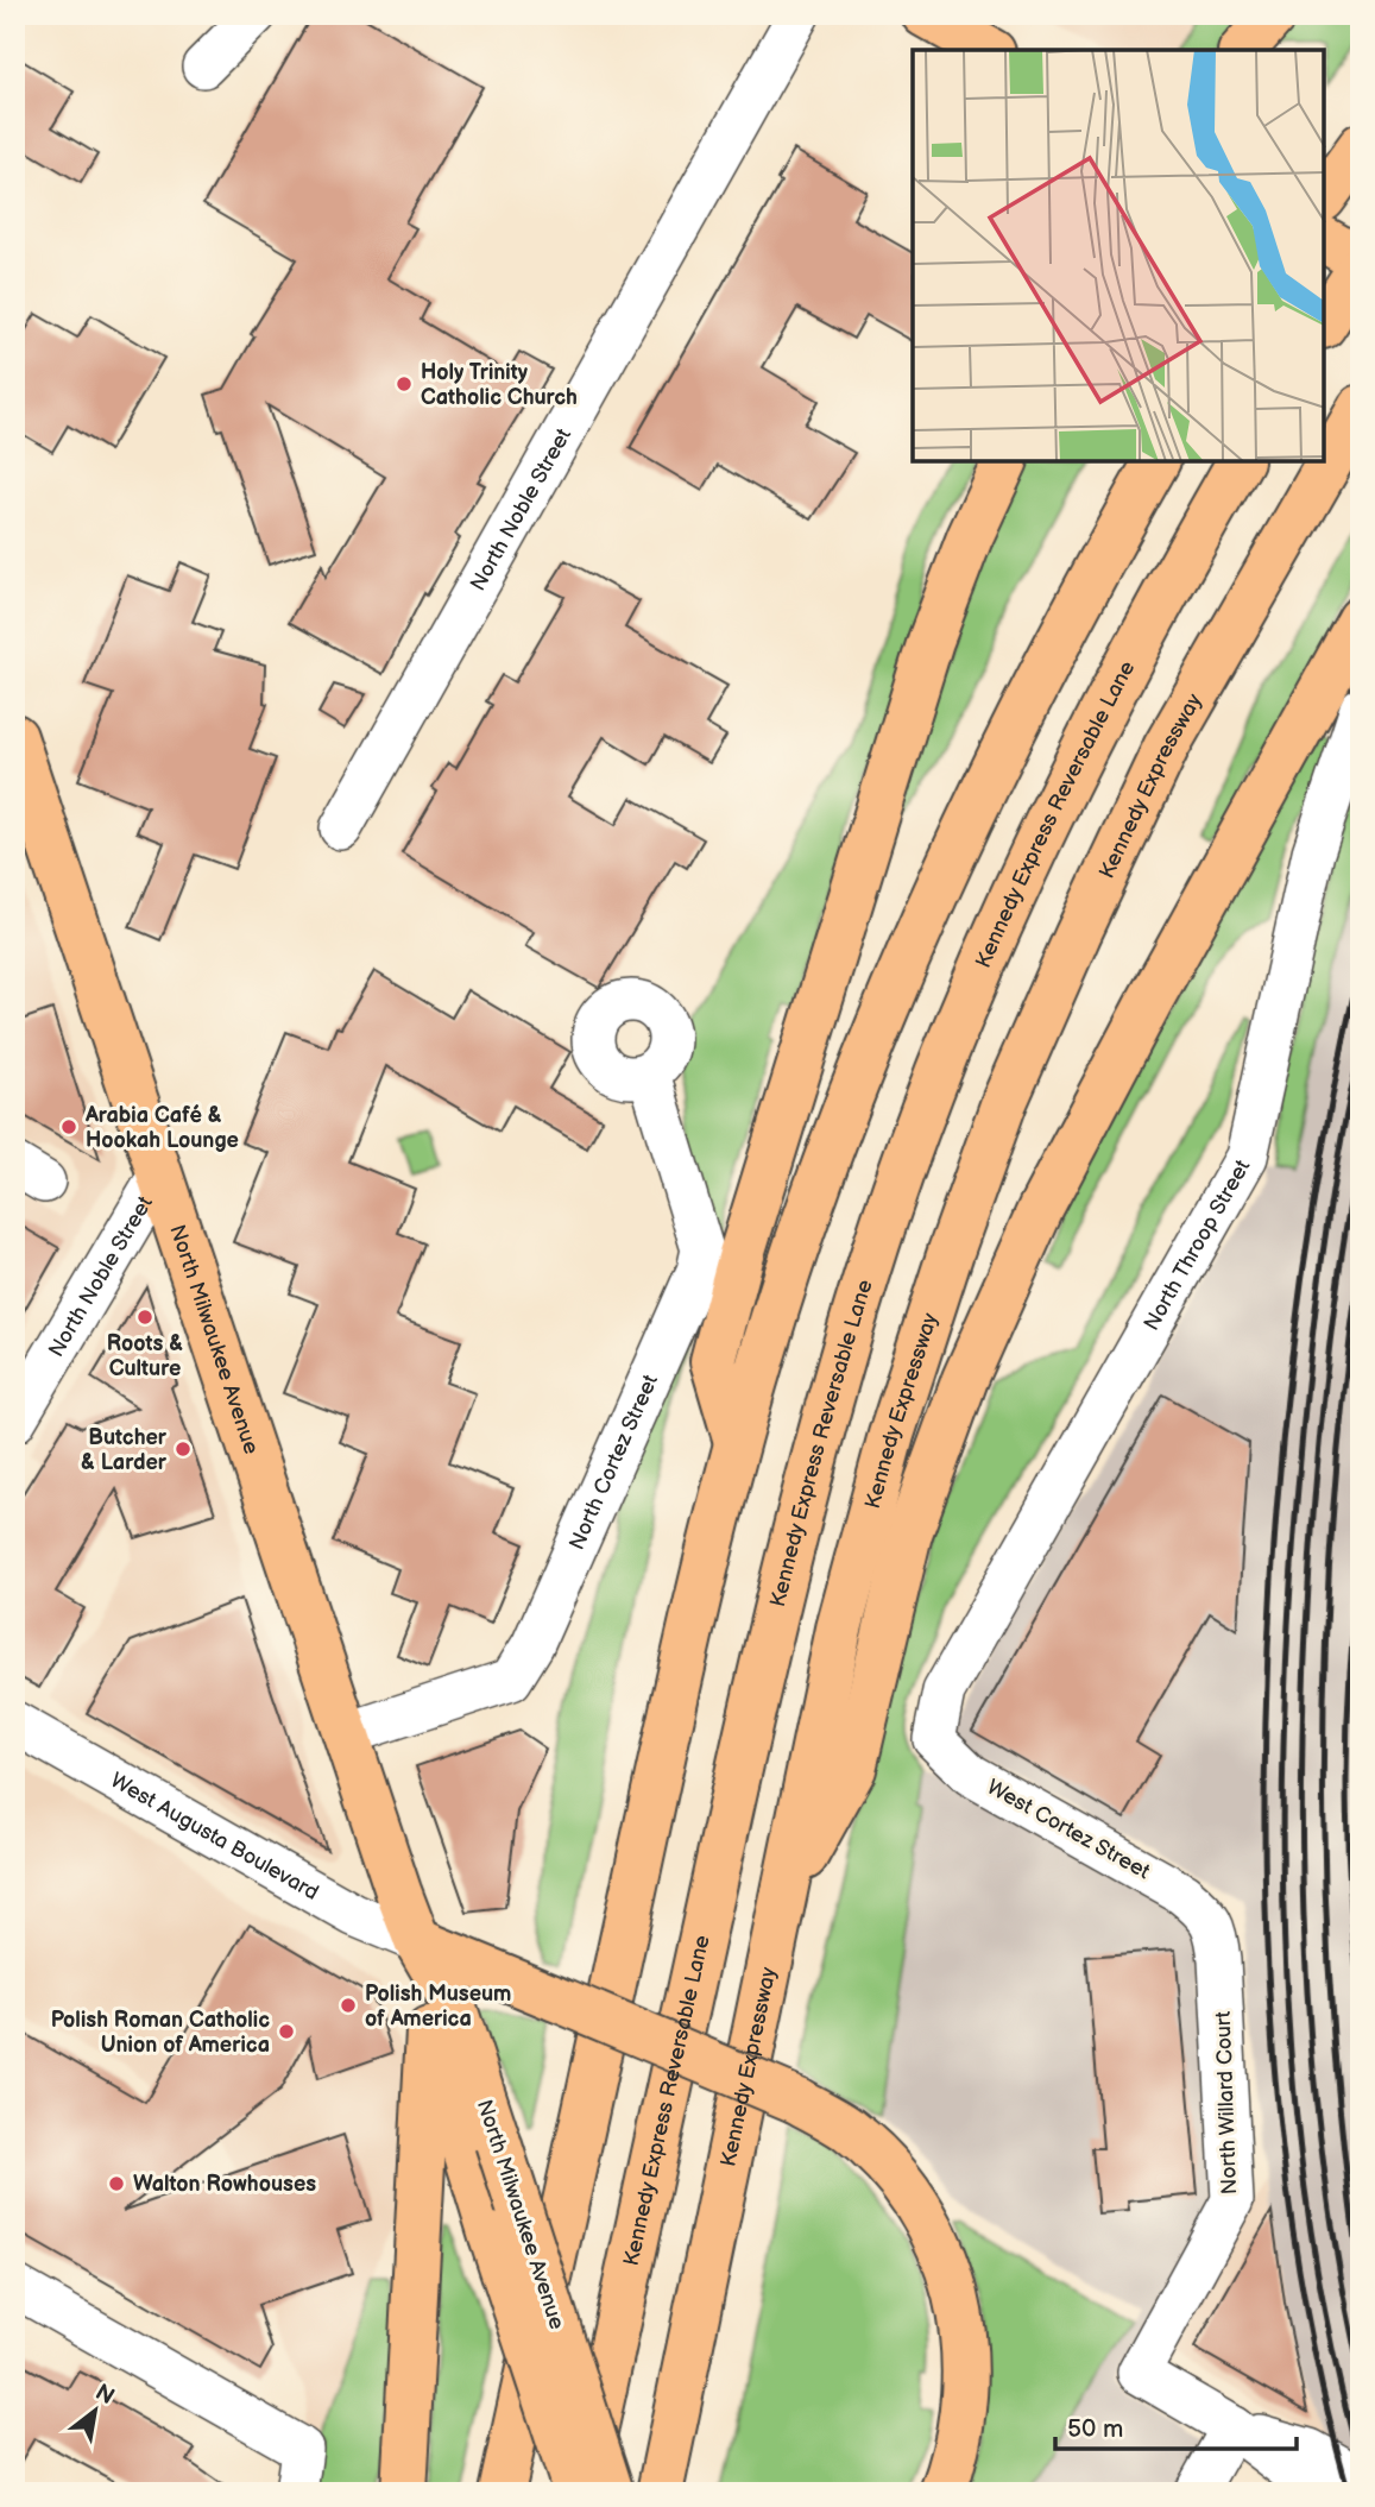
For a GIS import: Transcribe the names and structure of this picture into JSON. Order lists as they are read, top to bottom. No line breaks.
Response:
{"streets":{"main road":["Kennedy Expressway","Kennedy Express Reversable Lane","North Milwaukee Avenue"],"street":["North Noble Street","North Throop Street","North Cortez Street","West Cortez Street","West Augusta Boulevard","North Willard Court"]},"crossings":[["North Noble Street","North Milwaukee Avenue"],["Kennedy Express Reversable Lane","North Milwaukee Avenue"],["North Throop Street","West Cortez Street"],["North Milwaukee Avenue","North Cortez Street"],["North Milwaukee Avenue","West Augusta Boulevard"],["West Cortez Street","North Willard Court"]],"places":["Holy Trinity Catholic Church","Arabia Café & Hookah Lounge","Roots & Culture","Butcher & Larder","Polish Museum of America","Polish Roman Catholic Union of America","Walton Rowhouses"],"scale_bar":"50 m","north":"top right"}
